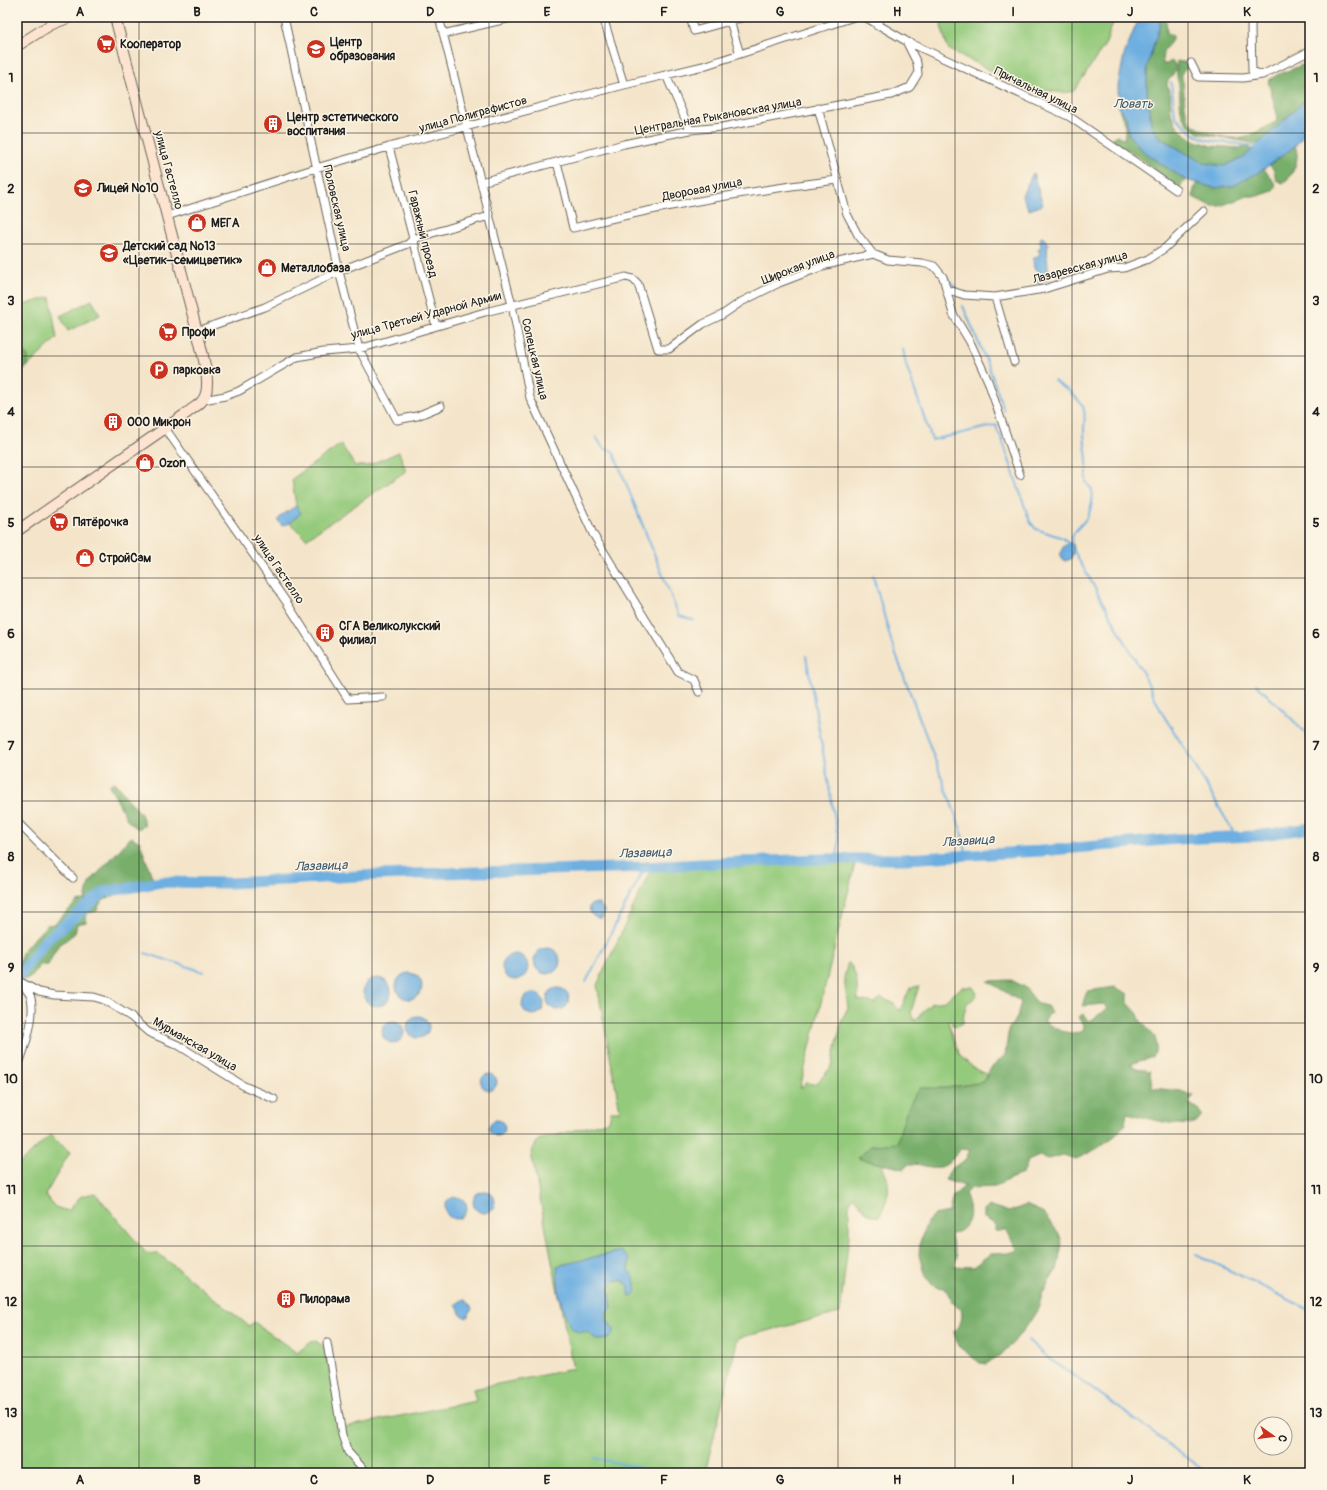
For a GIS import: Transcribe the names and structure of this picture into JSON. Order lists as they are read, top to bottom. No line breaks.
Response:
{"streets":{"main road":["улица Гастелло","улица Третьей Ударной Армии"],"street":["Причальная улица","улица Полиграфистов","Центральная Рыкановская улица","Дворовая улица","Половская улица","Гаражный проезд","Широкая улица","Лазаревская улица","Сопецкая улица","Мурманская улица"]},"crossings":[["Причальная улица","Центральная Рыкановская улица"],["улица Полиграфистов","улица Гастелло"],["улица Полиграфистов","Половская улица"],["улица Полиграфистов","Гаражный проезд"],["улица Полиграфистов","Сопецкая улица"],["Центральная Рыкановская улица","Дворовая улица"],["Центральная Рыкановская улица","Сопецкая улица"],["улица Гастелло","улица Третьей Ударной Армии"],["Половская улица","улица Третьей Ударной Армии"],["Гаражный проезд","улица Третьей Ударной Армии"],["Широкая улица","улица Третьей Ударной Армии"],["улица Третьей Ударной Армии","Сопецкая улица"]],"water":["Ловать","Лазавица"],"places":{"supermarket":["Кооператор","Профи","Пятёрочка"],"school or university":["Центр образования","Лицей №10","Детский сад №13 «Цветик–семицветик»"],"building":["Центр эстетического воспитания","ООО Микрон","СГА Великолукский филиал","Пилорама"],"shop":["МЕГА","Металлобаза","Ozon","СтройСам"],"parking":["парковка"]},"north":"right","grid":{"columns":["A","B","C","D","E","F","G","H","I","J","K"],"rows":["1","2","3","4","5","6","7","8","9","10","11","12","13"]}}
